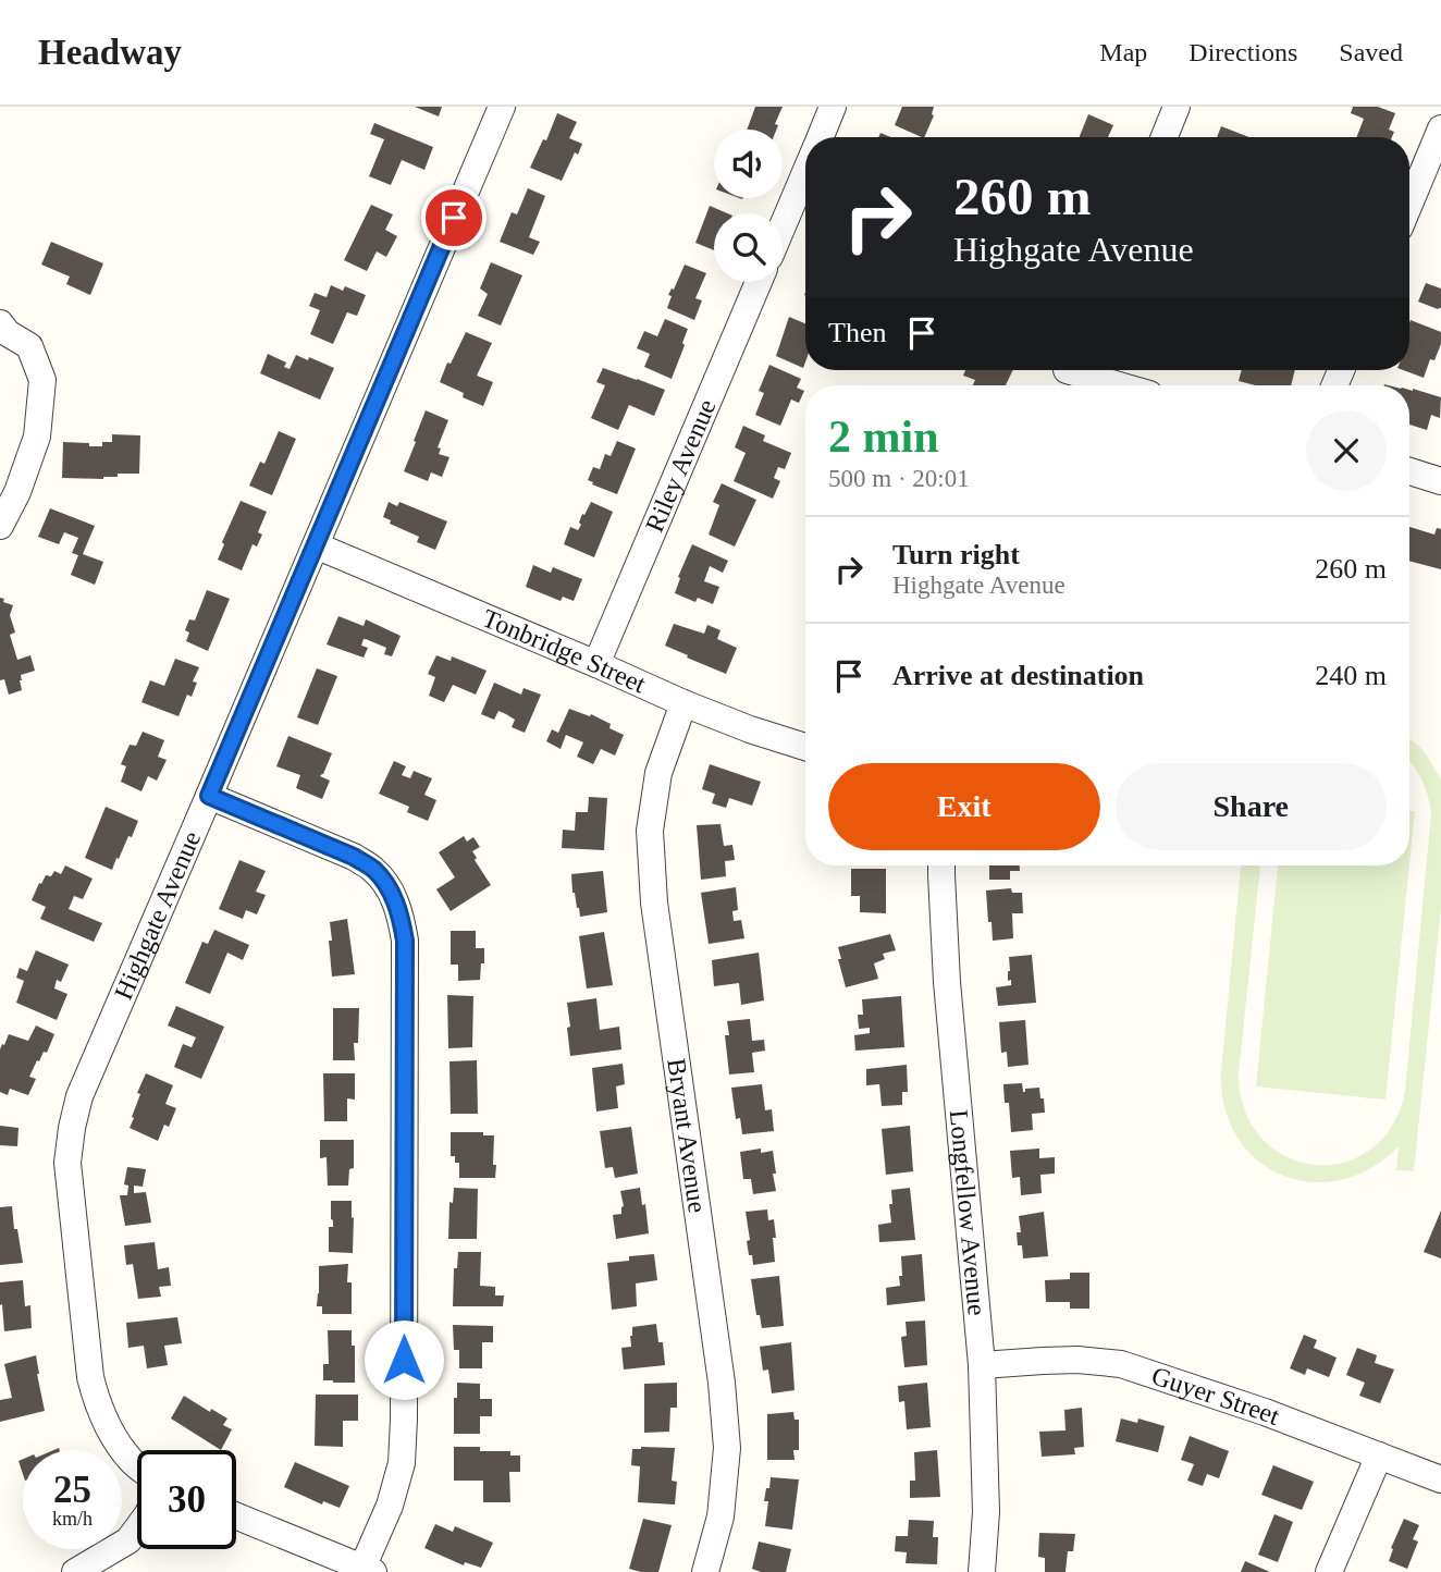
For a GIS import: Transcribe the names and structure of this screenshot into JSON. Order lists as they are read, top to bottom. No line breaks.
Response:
{"streets":{"street":["Riley Avenue","Tonbridge Street","Highgate Avenue","Bryant Avenue","Longfellow Avenue","Guyer Street"]},"crossings":[["Riley Avenue","Tonbridge Street"],["Tonbridge Street","Highgate Avenue"],["Tonbridge Street","Bryant Avenue"],["Longfellow Avenue","Guyer Street"]],"page":{"header":"Headway","nav":["Map","Directions","Saved"],"turn":["260 m","Highgate Avenue"],"then":"Then","heading":["2 min","500 m · 20:01"],"list":[{"name":"Turn right","note":"Highgate Avenue","value":"260 m"},{"name":"Arrive at destination","value":"240 m"}],"buttons":["Exit","Share"],"speed":"25 km/h","limit":"30"}}
